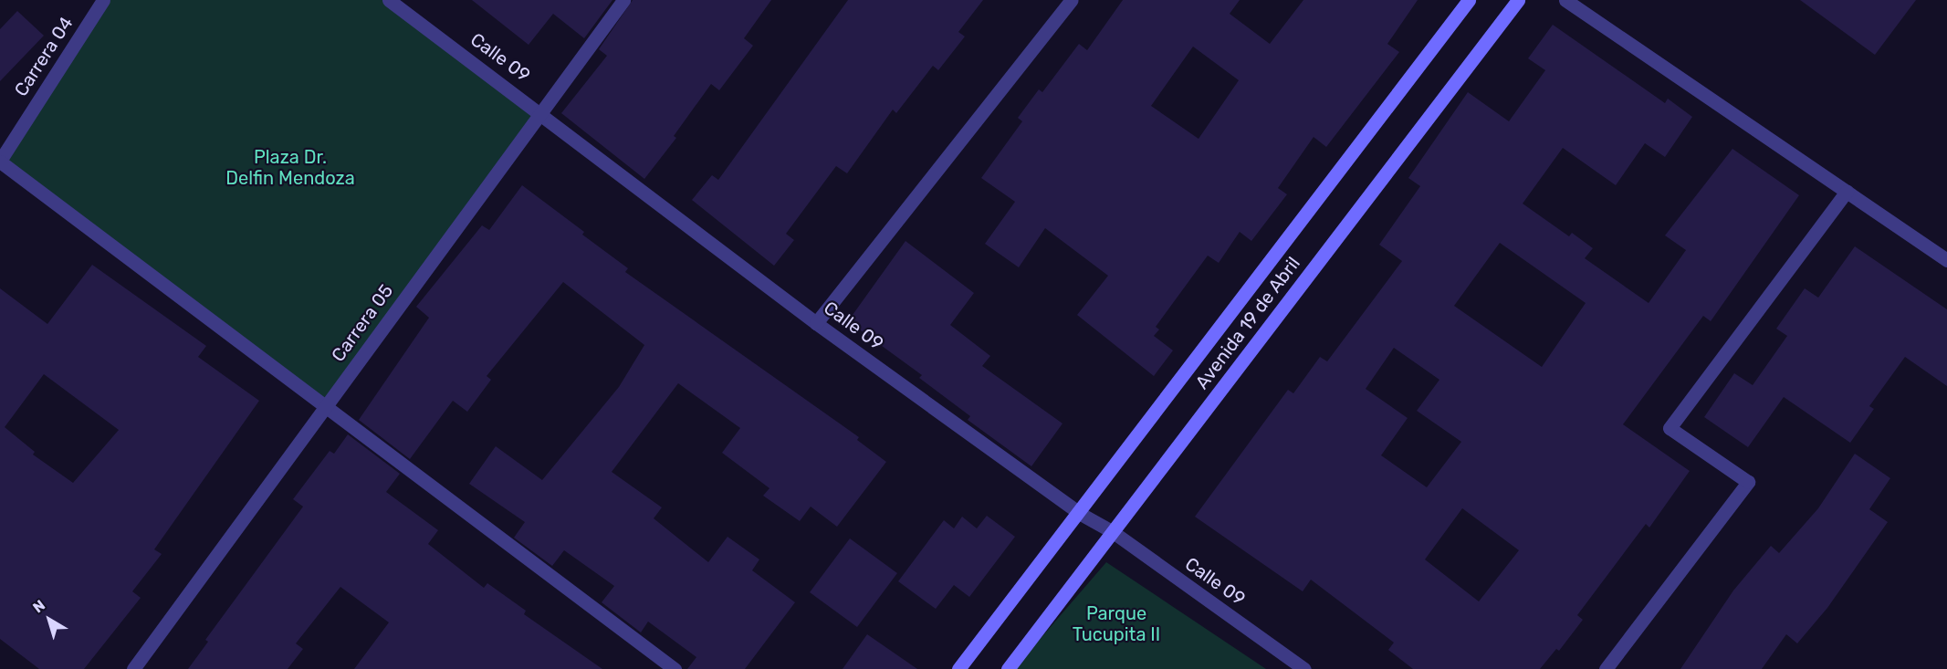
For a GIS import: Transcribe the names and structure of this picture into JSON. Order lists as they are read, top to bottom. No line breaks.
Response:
{"streets":{"street":["Carrera 04","Calle 09","Carrera 05","Avenida 19 de Abril"]},"crossings":[["Calle 09","Carrera 05"],["Calle 09","Avenida 19 de Abril"]],"parks":["Plaza Dr. Delfin Mendoza","Parque Tucupita II"],"north":"top left"}
